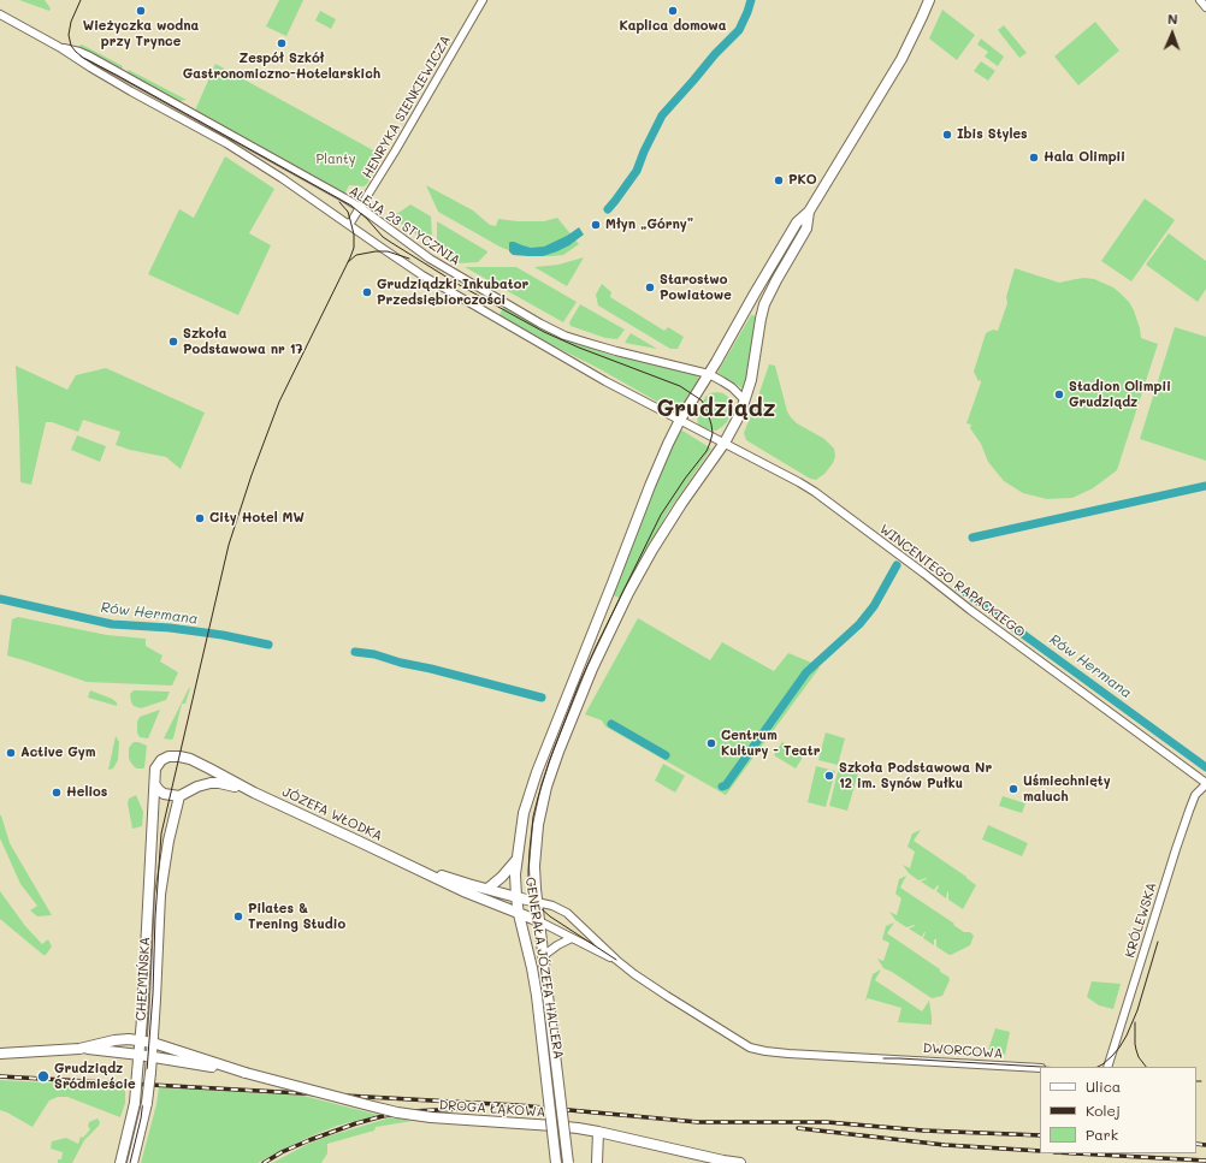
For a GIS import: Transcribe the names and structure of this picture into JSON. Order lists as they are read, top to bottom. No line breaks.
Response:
{"streets":{"main road":["JÓZEFA WŁODKA","GENERAŁA JÓZEFA HALLERA","CHEŁMIŃSKA","DROGA ŁĄKOWA"],"street":["HENRYKA SIENKIEWICZA","ALEJA 23 STYCZNIA","WINCENTEGO RAPACKIEGO","KRÓLEWSKA","DWORCOWA"]},"crossings":[["HENRYKA SIENKIEWICZA","ALEJA 23 STYCZNIA"],["ALEJA 23 STYCZNIA","WINCENTEGO RAPACKIEGO"],["ALEJA 23 STYCZNIA","GENERAŁA JÓZEFA HALLERA"],["WINCENTEGO RAPACKIEGO","KRÓLEWSKA"],["WINCENTEGO RAPACKIEGO","GENERAŁA JÓZEFA HALLERA"],["JÓZEFA WŁODKA","GENERAŁA JÓZEFA HALLERA"],["JÓZEFA WŁODKA","CHEŁMIŃSKA"],["CHEŁMIŃSKA","DROGA ŁĄKOWA"]],"districts":["Grudziądz"],"water":["Rów Hermana"],"parks":["Planty"],"places":["Wieżyczka wodna przy Trynce","Kaplica domowa","Zespół Szkół Gastronomiczno-Hotelarskich","Ibis Styles","Hala Olimpii","PKO","Młyn „Górny”","Starostwo Powiatowe","Grudziądzki Inkubator Przedsiębiorczości","Szkoła Podstawowa nr 17","Stadion Olimpii Grudziądz","City Hotel MW","Centrum Kultury - Teatr","Active Gym","Szkoła Podstawowa Nr 12 im. Synów Pułku","Uśmiechnięty maluch","Helios","Pilates & Trening Studio","Grudziądz Śródmieście"],"legend":["Ulica","Kolej","Park"],"north":"top"}
